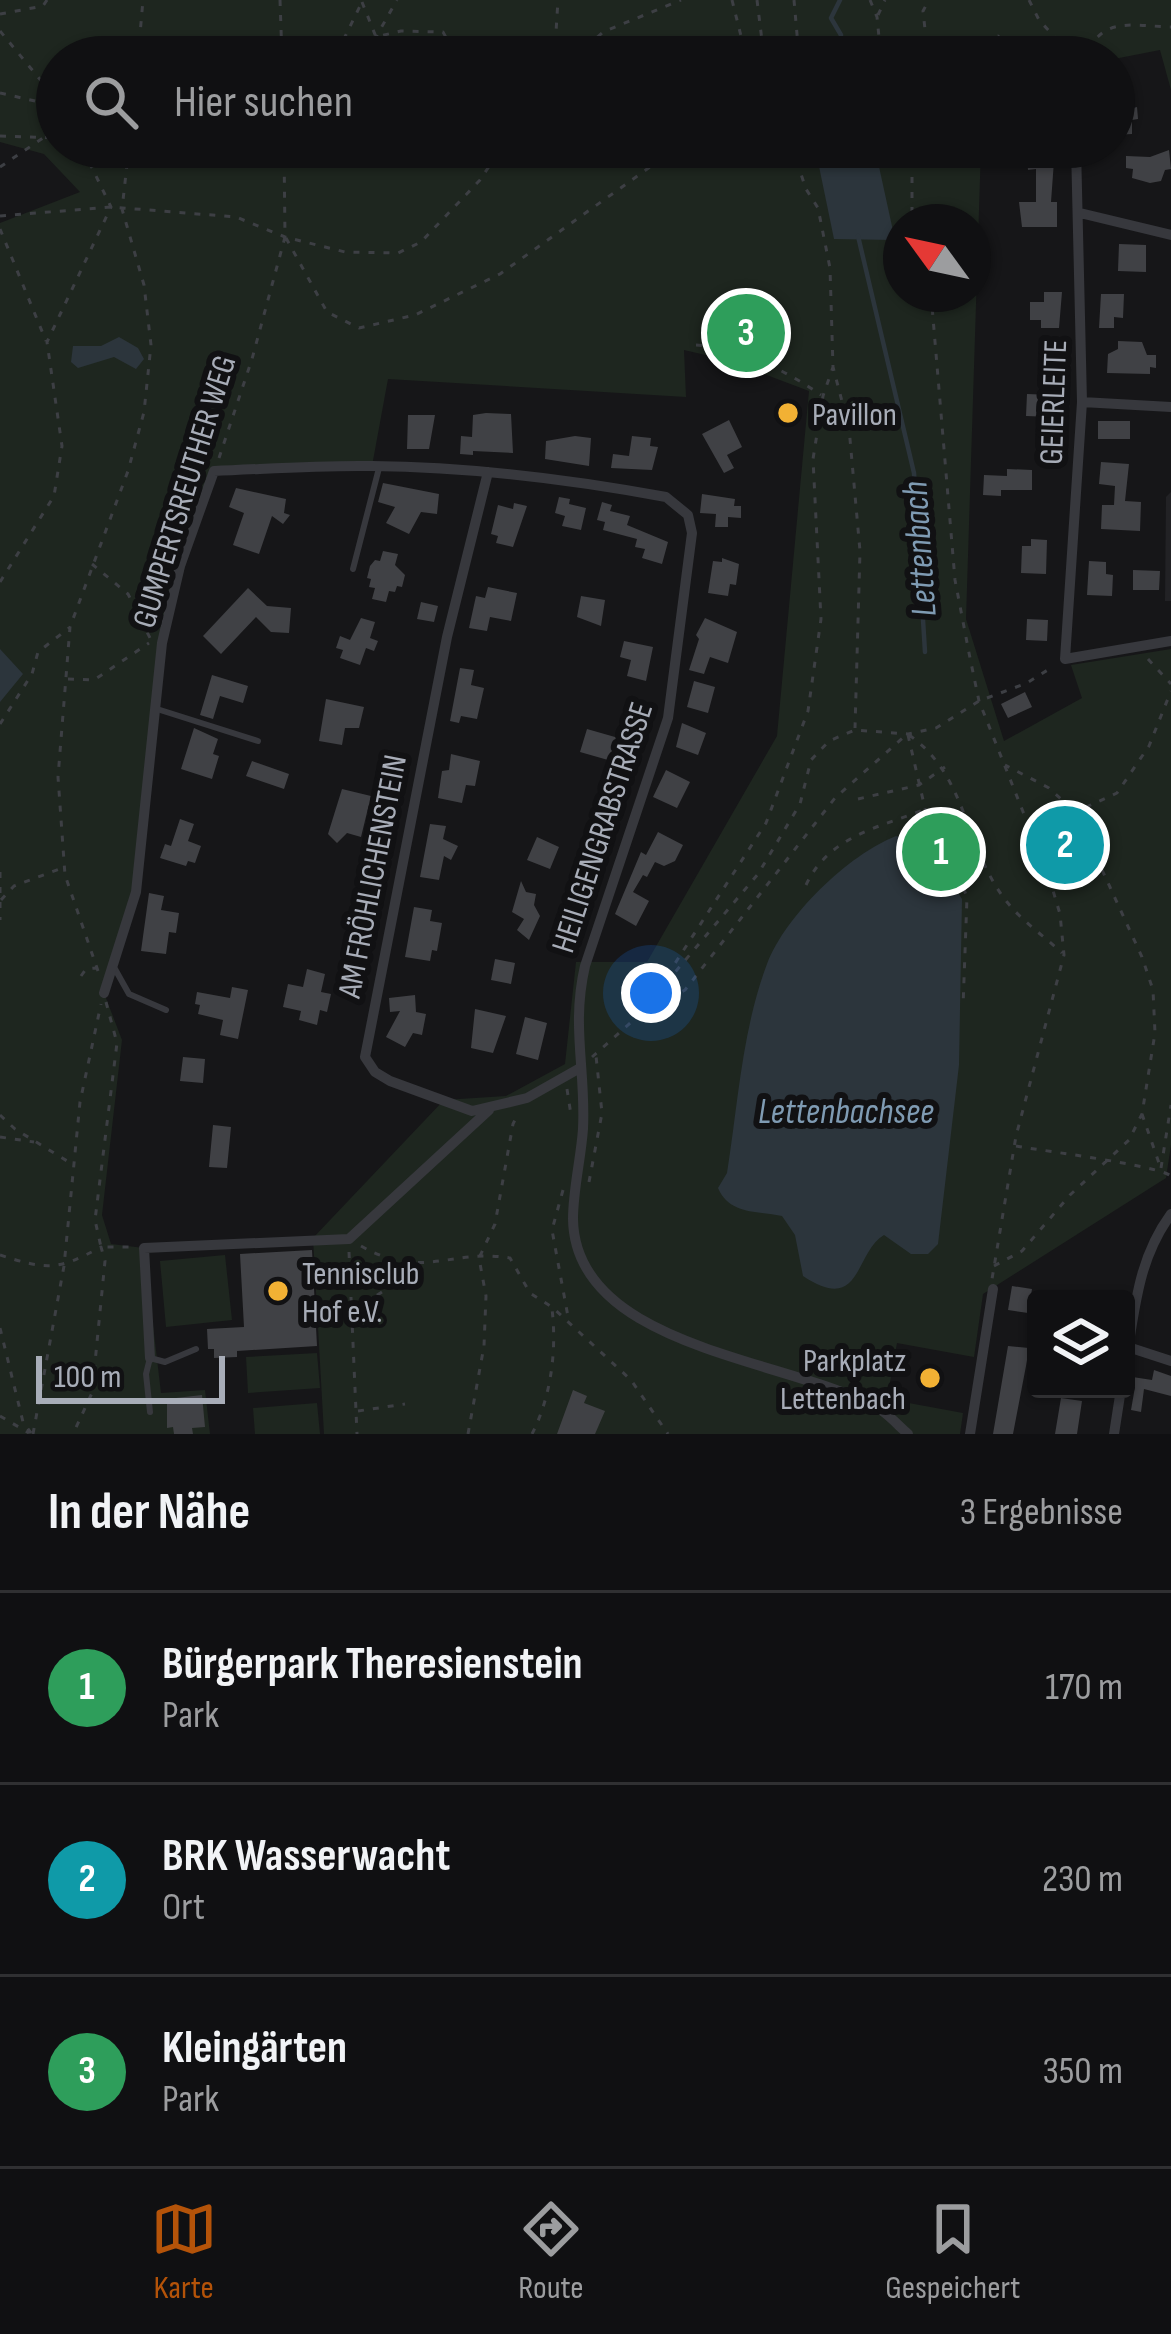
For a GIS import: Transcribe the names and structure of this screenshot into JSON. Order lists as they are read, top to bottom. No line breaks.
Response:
{"streets":{"street":["GEIERLEITE","GUMPERTSREUTHER WEG","HEILIGENGRABSTRASSE","AM FRÖHLICHENSTEIN"]},"crossings":[["GUMPERTSREUTHER WEG","HEILIGENGRABSTRASSE"],["HEILIGENGRABSTRASSE","AM FRÖHLICHENSTEIN"]],"water":["Lettenbach","Lettenbachsee"],"places":["Pavillon","Tennisclub Hof e.V.","Parkplatz Lettenbach"],"scale_bar":"100 m","north":"top left","page":{"search":"Hier suchen","pins":["3","2","1"],"scale":"100 m","heading":["In der Nähe","3 Ergebnisse"],"list":[{"mark":"1","name":"Bürgerpark Theresienstein","note":"Park","value":"170 m"},{"mark":"2","name":"BRK Wasserwacht","note":"Ort","value":"230 m"},{"mark":"3","name":"Kleingärten","note":"Park","value":"350 m"}],"nav":["Karte","Route","Gespeichert"]}}
